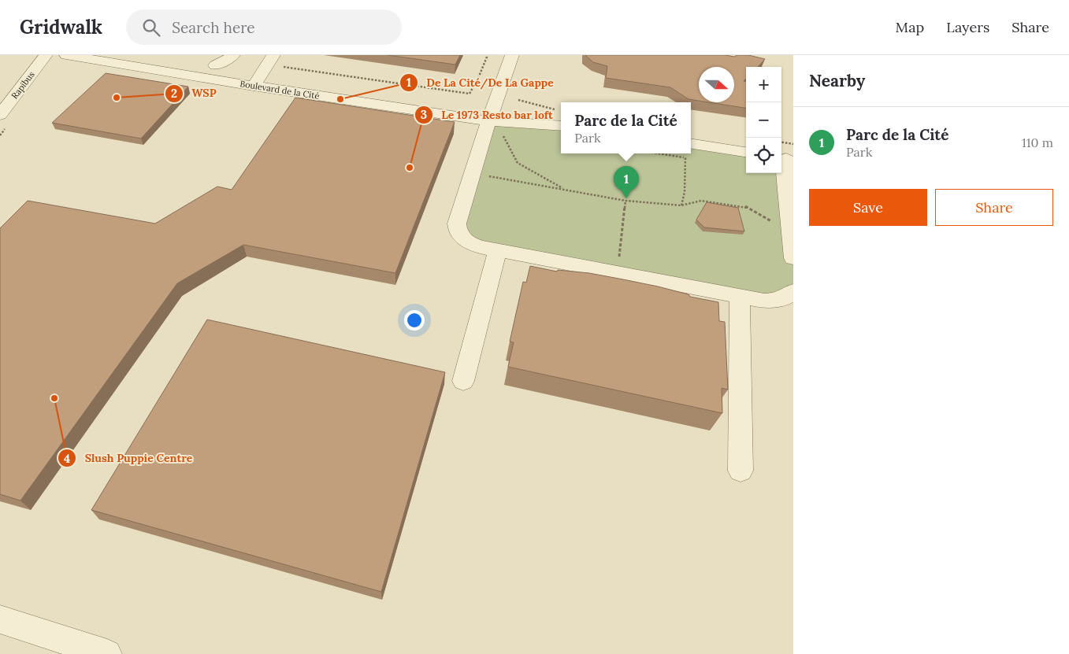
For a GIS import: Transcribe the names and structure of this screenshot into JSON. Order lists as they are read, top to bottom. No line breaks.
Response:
{"streets":{"street":["Rapibus","Boulevard de la Cité"]},"places":["WSP","De La Cité/De La Gappe","Le 1973 Resto bar loft","Slush Puppie Centre"],"north":"right","page":{"header":"Gridwalk","search":"Search here","nav":["Map","Layers","Share"],"heading":"Nearby","map_buttons":["+","−"],"popup":["Parc de la Cité","Park"],"list":[{"mark":"1","name":"Parc de la Cité","note":"Park","value":"110 m"}],"pins":"1","buttons":["Save","Share"]}}
